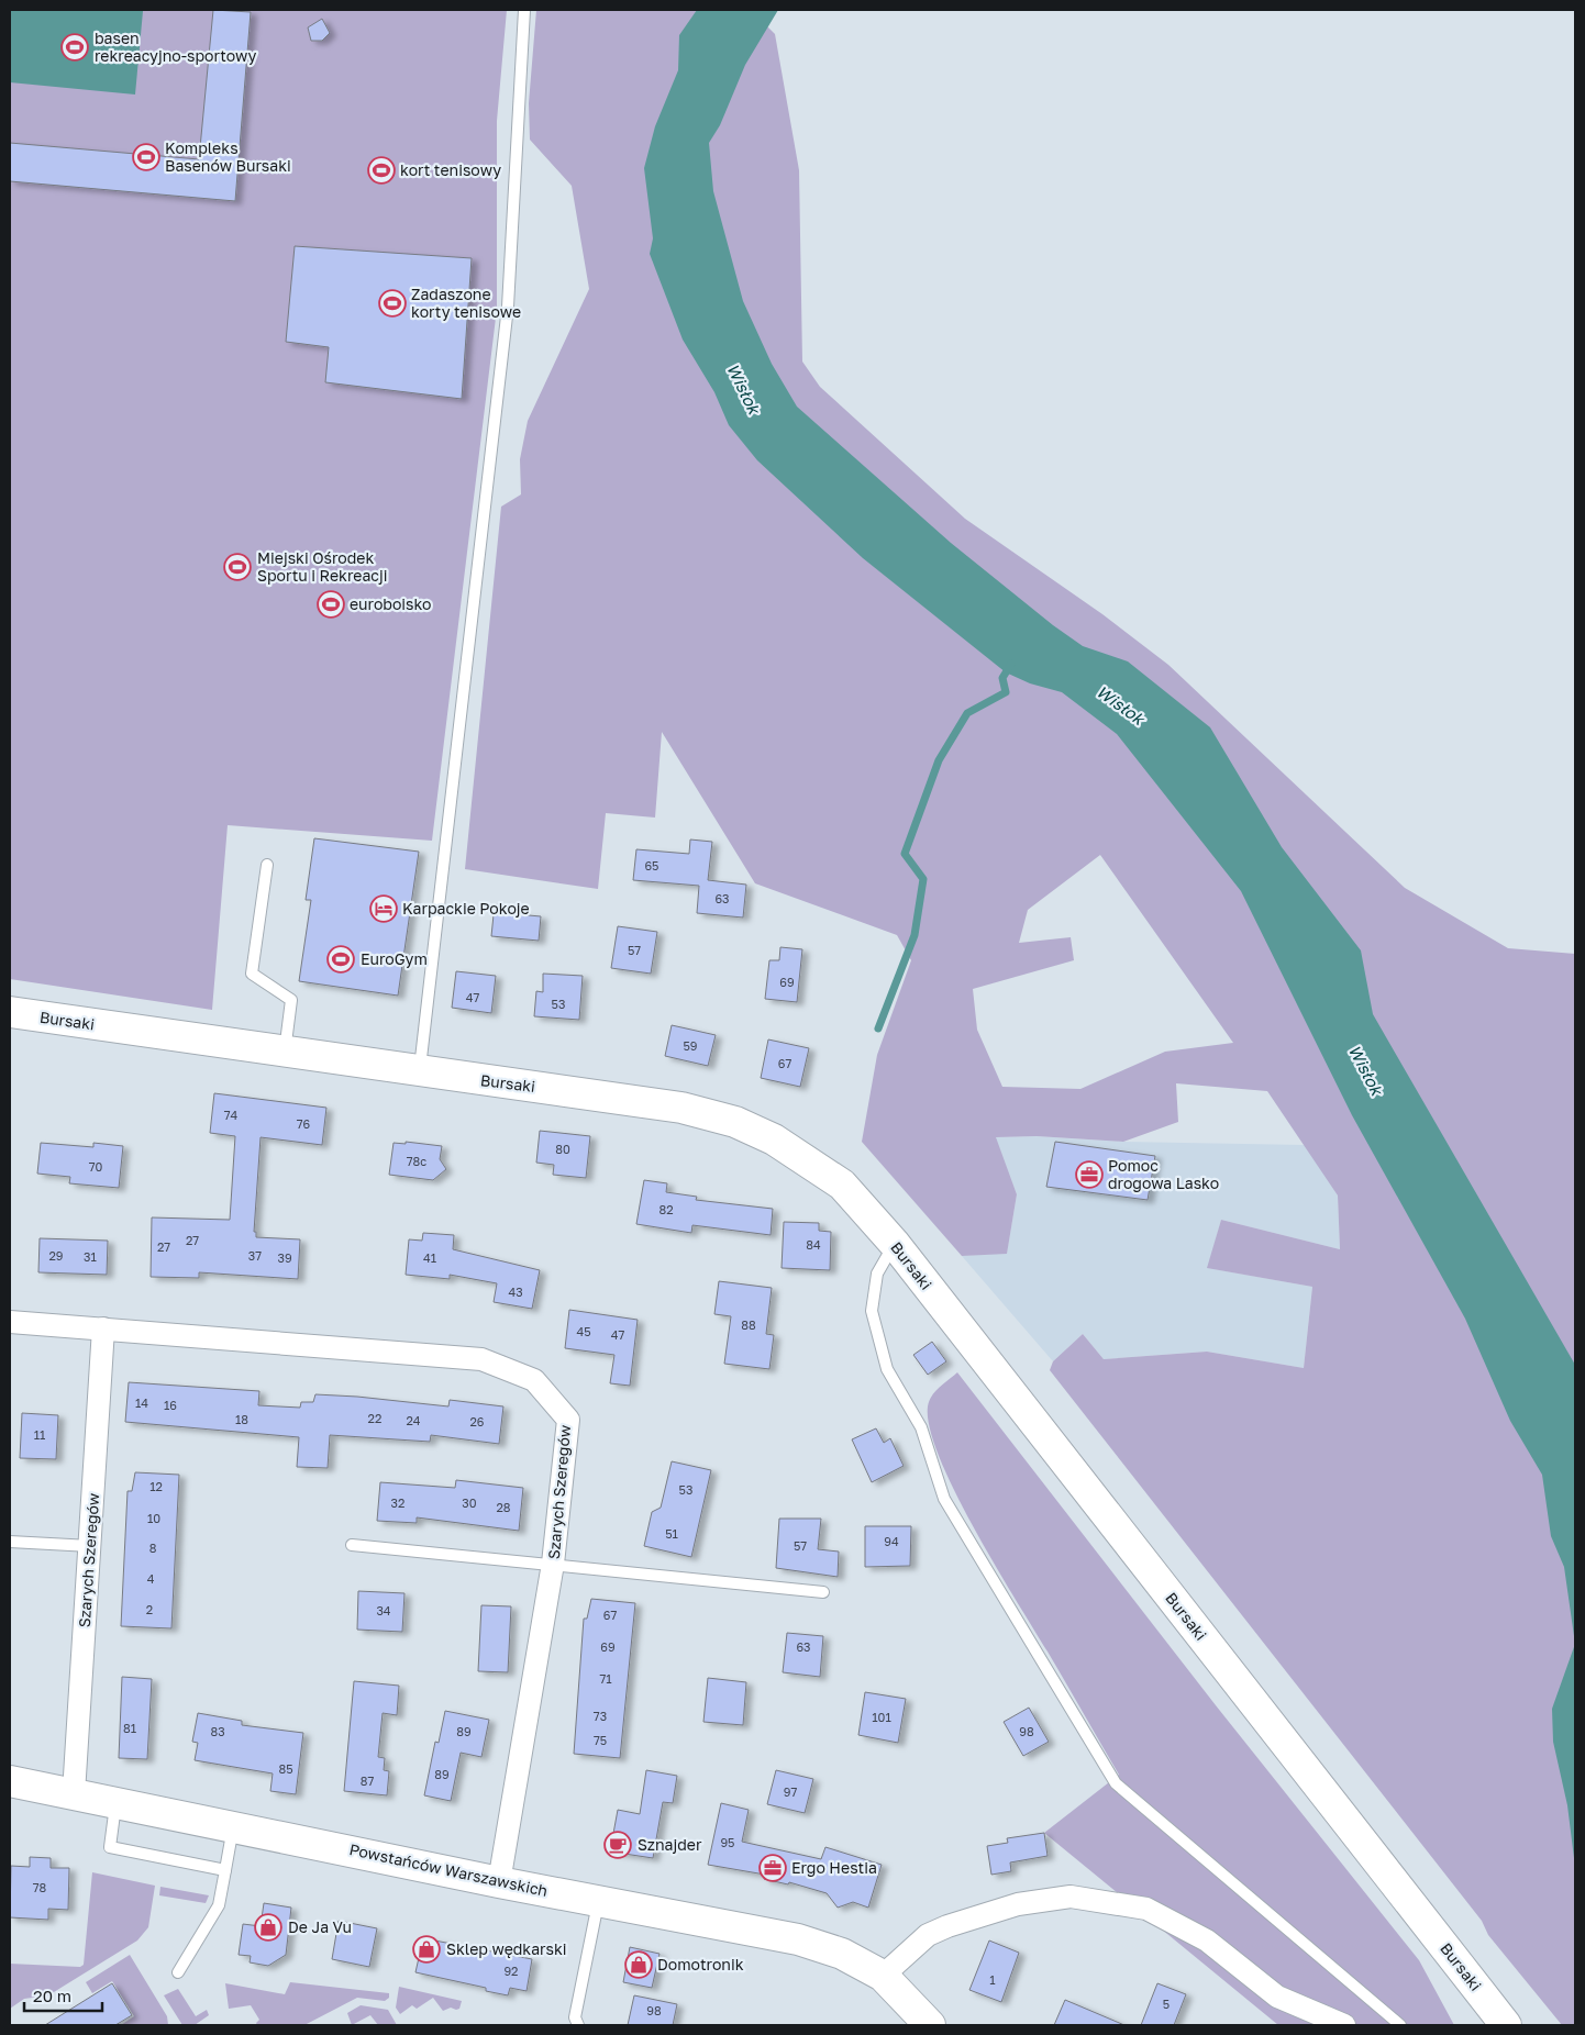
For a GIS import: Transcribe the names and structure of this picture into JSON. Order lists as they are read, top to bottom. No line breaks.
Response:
{"streets":{"street":["Bursaki","Szarych Szeregów","Powstańców Warszawskich"]},"crossings":[["Szarych Szeregów","Powstańców Warszawskich"]],"water":["Wisłok"],"places":{"sports":["basen rekreacyjno-sportowy","Kompleks Basenów Bursaki","kort tenisowy","Zadaszone korty tenisowe","Miejski Ośrodek Sportu i Rekreacji","euroboisko","EuroGym"],"hotel":["Karpackie Pokoje"],"office":["Pomoc drogowa Lasko","Ergo Hestia"],"cafe":["Sznajder"],"shop":["De Ja Vu","Sklep wędkarski","Domotronik"]},"house_numbers":["65","63","57","69","47","53","59","67","74","76","80","78c","70","82","27","84","27","29","37","31","39","41","43","88","45","47","14","16","22","18","24","26","11","12","53","32","30","28","10","51","94","57","8","4","2","34","67","69","63","71","73","101","81","83","89","98","75","85","89","87","97","95","78","92","1","5","98"],"scale_bar":"20 m"}
